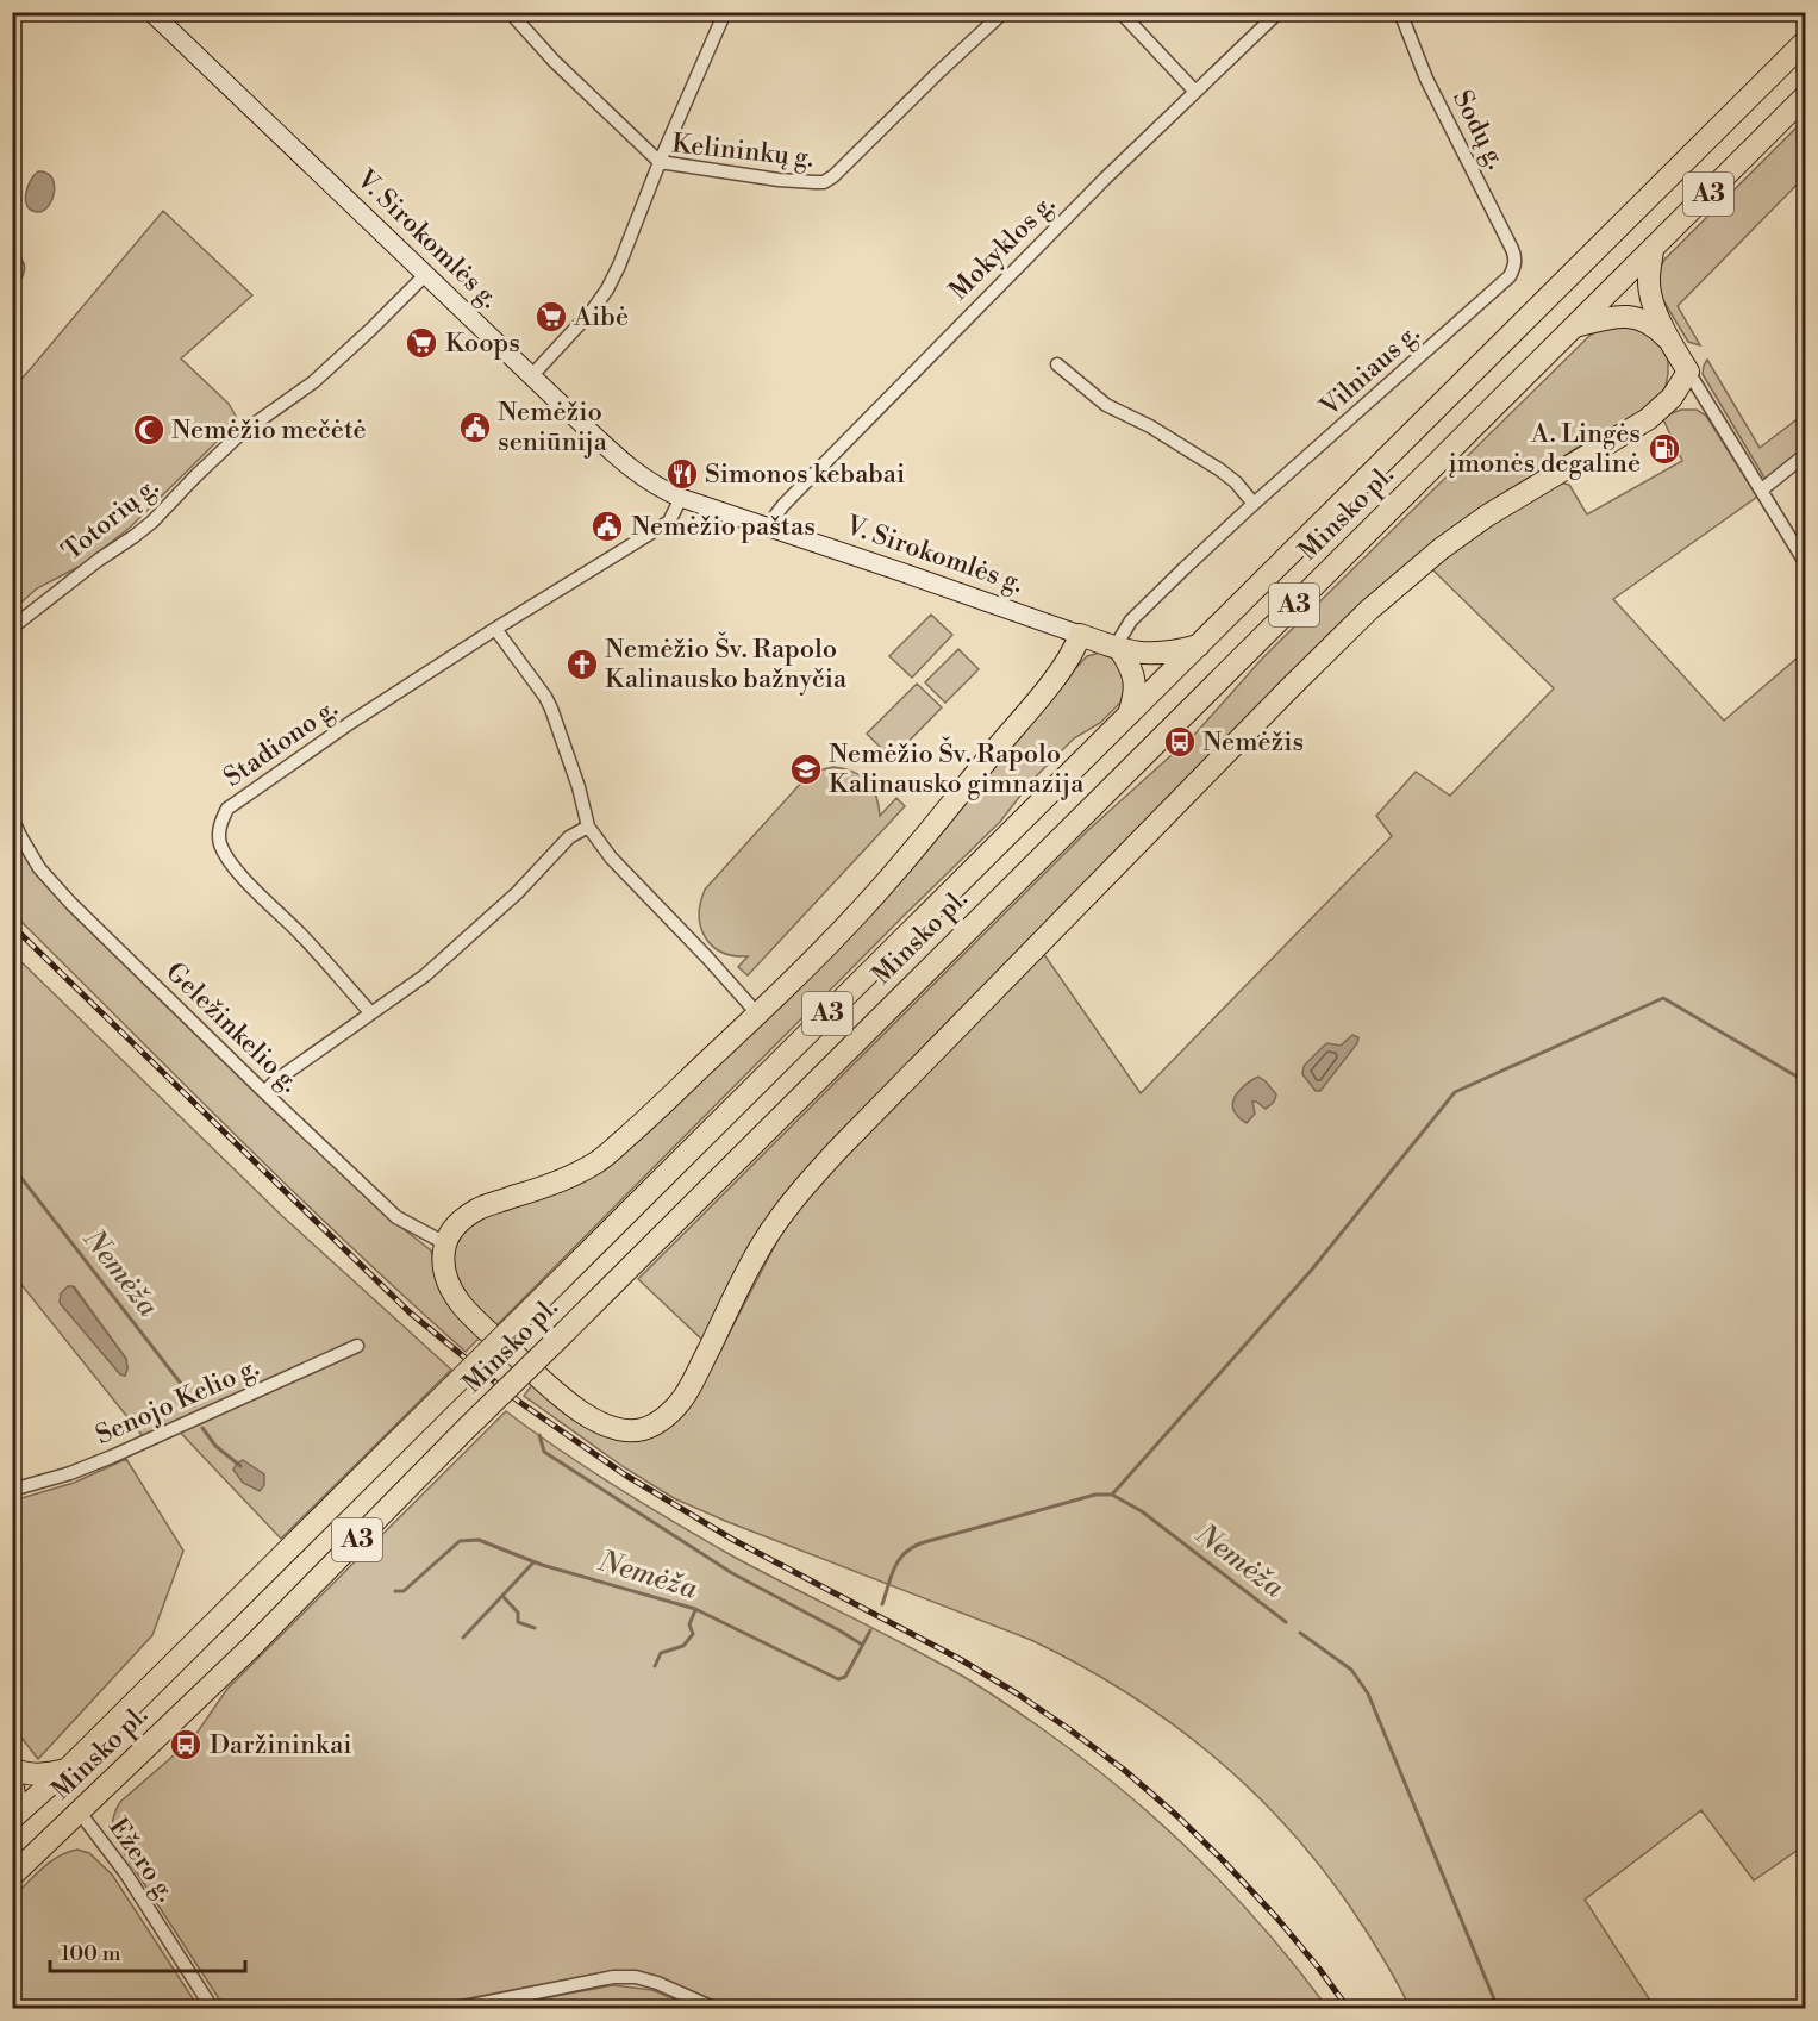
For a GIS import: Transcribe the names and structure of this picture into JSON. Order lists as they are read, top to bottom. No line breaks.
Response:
{"streets":{"highway":["A3","Minsko pl."],"main road":["V. Sirokomlės g."],"street":["Sodų g.","Kelininkų g.","Mokyklos g.","Vilniaus g.","Totorių g.","Stadiono g.","Geležinkelio g.","Senojo Kelio g.","Ežero g."]},"crossings":[["Sodų g.","Vilniaus g."],["Kelininkų g.","V. Sirokomlės g."],["V. Sirokomlės g.","Mokyklos g."],["V. Sirokomlės g.","Totorių g."],["V. Sirokomlės g.","Stadiono g."],["Minsko pl.","Ežero g."]],"water":["Nemėža"],"places":{"supermarket":["Aibė","Koops"],"public building":["Nemėžio seniūnija","Nemėžio paštas"],"mosque":["Nemėžio mečėtė"],"fuel station":["A. Lingės įmonės degalinė"],"restaurant":["Simonos kebabai"],"church":["Nemėžio Šv. Rapolo Kalinausko bažnyčia"],"bus stop":["Nemėžis","Daržininkai"],"school or university":["Nemėžio Šv. Rapolo Kalinausko gimnazija"]},"scale_bar":"100 m"}
